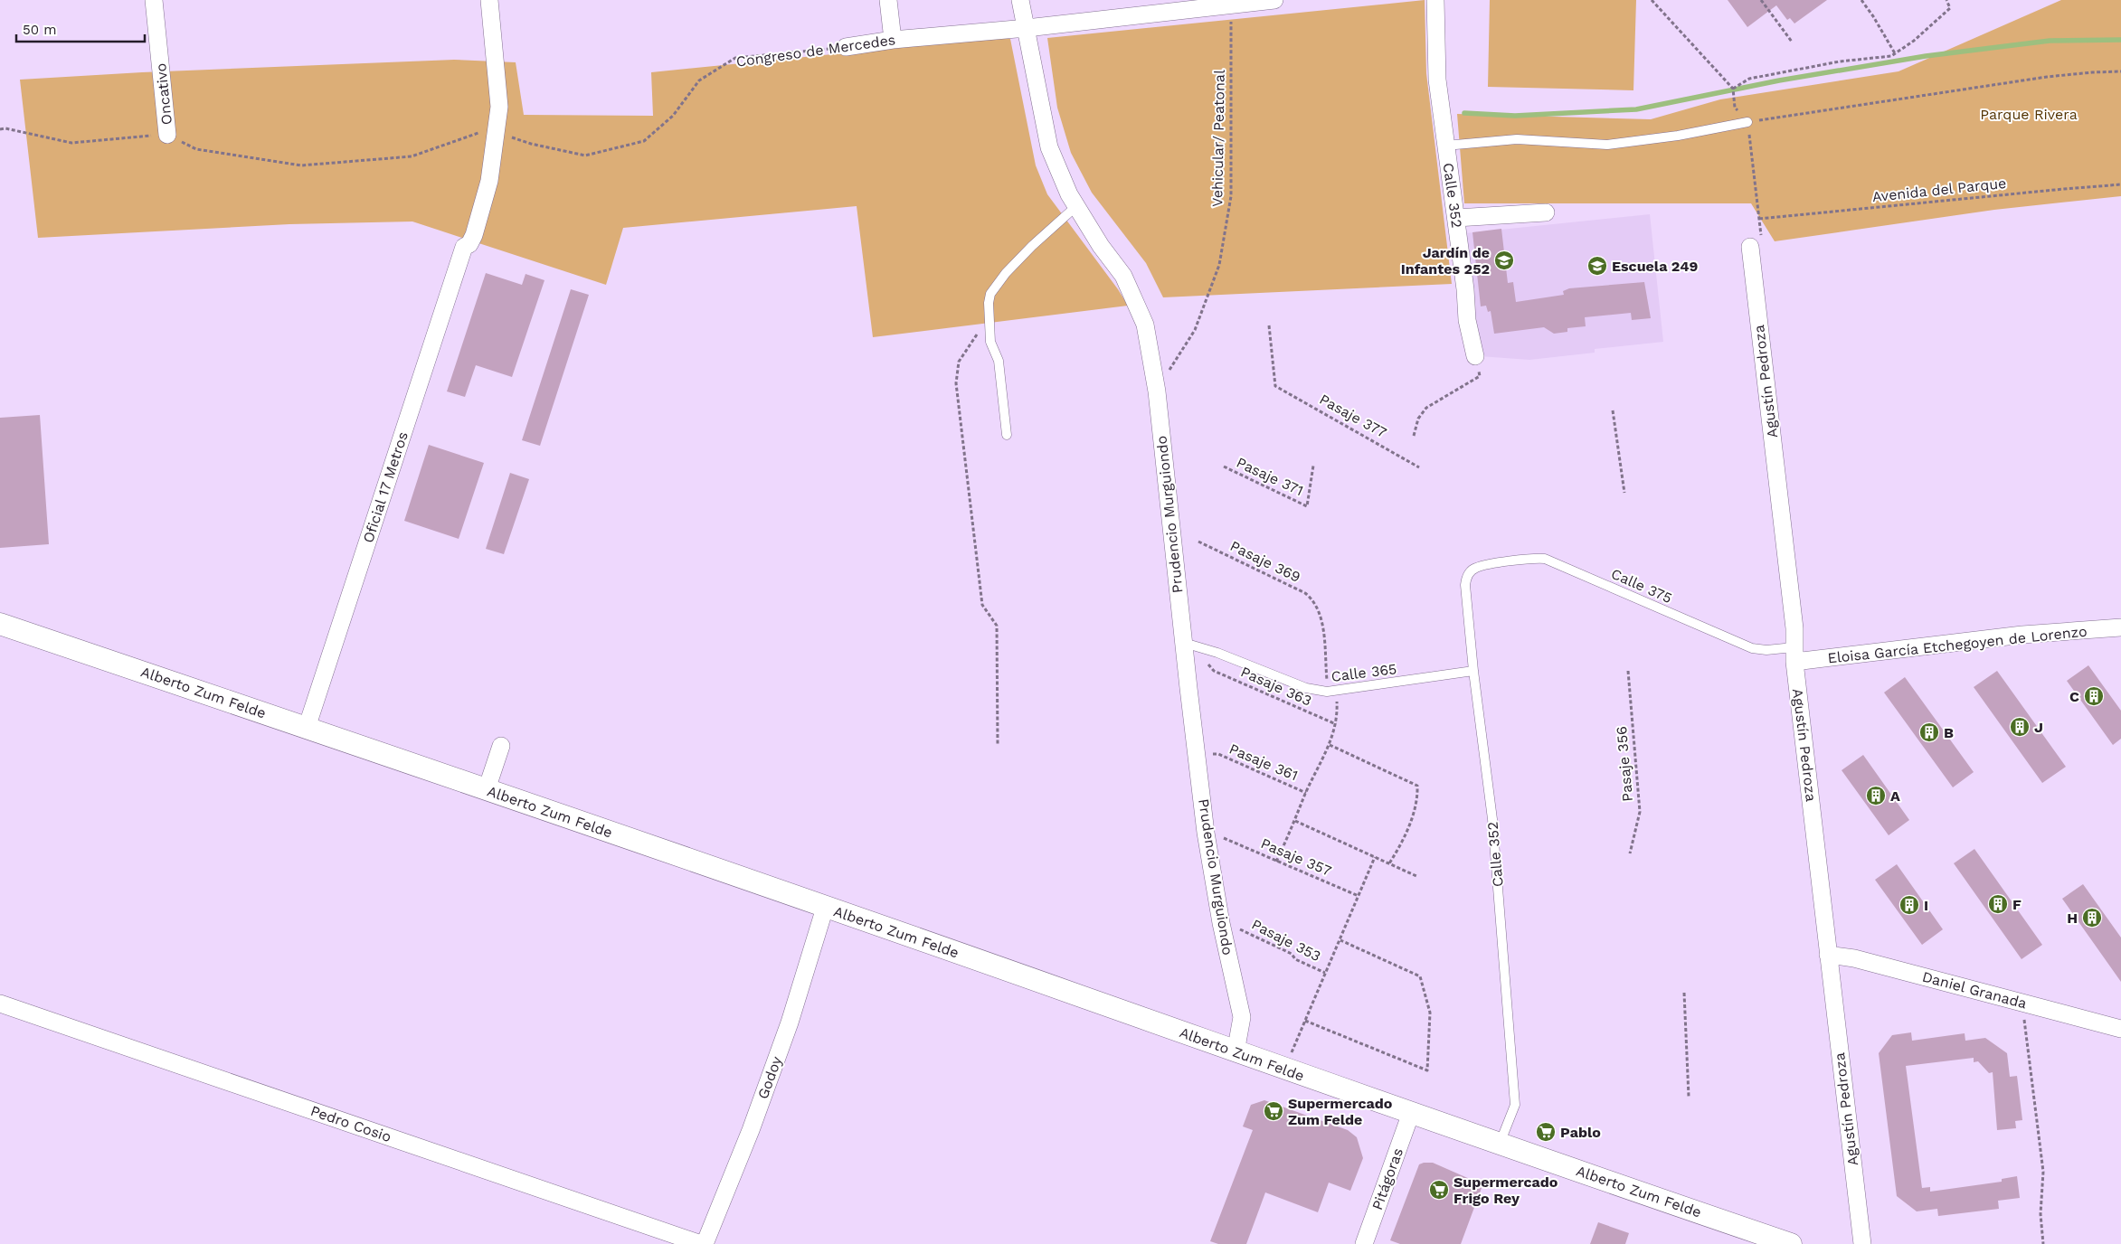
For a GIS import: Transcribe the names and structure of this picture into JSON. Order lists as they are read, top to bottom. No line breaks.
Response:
{"streets":{"street":["Congreso de Mercedes","Oncativo","Calle 352","Agustín Pedroza","Oficial 17 Metros","Prudencio Murguiondo","Eloisa García Etchegoyen de Lorenzo","Alberto Zum Felde","Daniel Granada","Godoy","Pedro Cosio","Pitágoras"],"lane":["Calle 375","Calle 365"],"path":["Vehicular/ Peatonal","Avenida del Parque","Pasaje 377","Pasaje 371","Pasaje 369","Pasaje 363","Pasaje 361","Pasaje 356","Pasaje 357","Pasaje 353"]},"crossings":[["Congreso de Mercedes","Vehicular/ Peatonal"],["Congreso de Mercedes","Oficial 17 Metros"],["Congreso de Mercedes","Prudencio Murguiondo"],["Vehicular/ Peatonal","Prudencio Murguiondo"],["Calle 352","Calle 375"],["Calle 352","Calle 365"],["Calle 352","Alberto Zum Felde"],["Agustín Pedroza","Calle 375"],["Agustín Pedroza","Eloisa García Etchegoyen de Lorenzo"],["Agustín Pedroza","Daniel Granada"],["Oficial 17 Metros","Alberto Zum Felde"],["Prudencio Murguiondo","Calle 365"],["Prudencio Murguiondo","Alberto Zum Felde"],["Pasaje 369","Calle 365"],["Calle 375","Eloisa García Etchegoyen de Lorenzo"],["Alberto Zum Felde","Godoy"],["Alberto Zum Felde","Pitágoras"]],"parks":["Parque Rivera"],"places":{"school or university":["Jardín de Infantes 252","Escuela 249"],"building":["C","J","B","A","F","I","H"],"supermarket":["Supermercado Zum Felde","Pablo","Supermercado Frigo Rey"]},"scale_bar":"50 m"}
